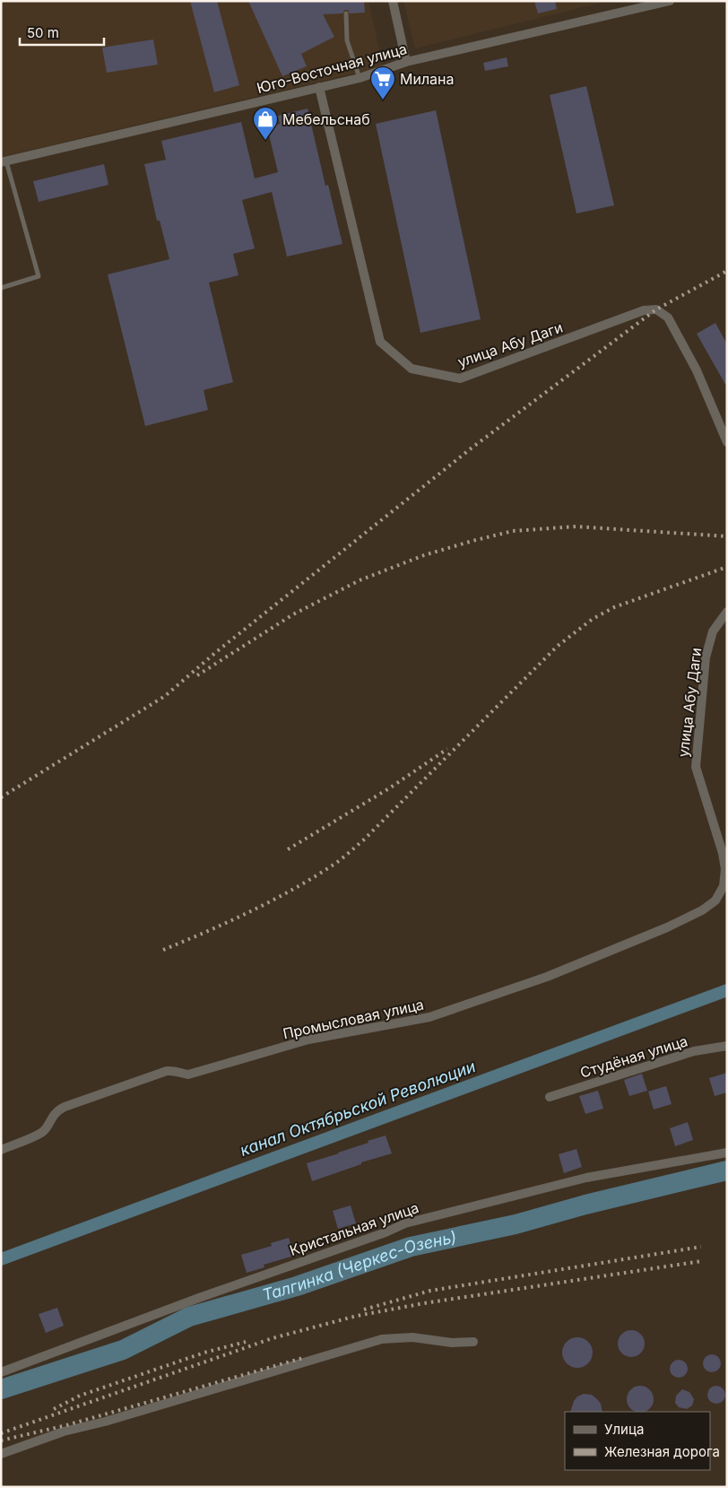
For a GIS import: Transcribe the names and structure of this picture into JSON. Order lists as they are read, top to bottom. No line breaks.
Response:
{"streets":{"street":["Юго-Восточная улица","улица Абу Даги","Промысловая улица","Студёная улица","Кристальная улица"]},"crossings":[["Юго-Восточная улица","улица Абу Даги"],["улица Абу Даги","Промысловая улица"]],"water":["канал Октябрьской Революции","Талгинка (Черкес-Озень)"],"places":{"supermarket":["Милана"],"shop":["Мебельснаб"]},"legend":["Улица","Железная дорога"],"scale_bar":"50 m"}
